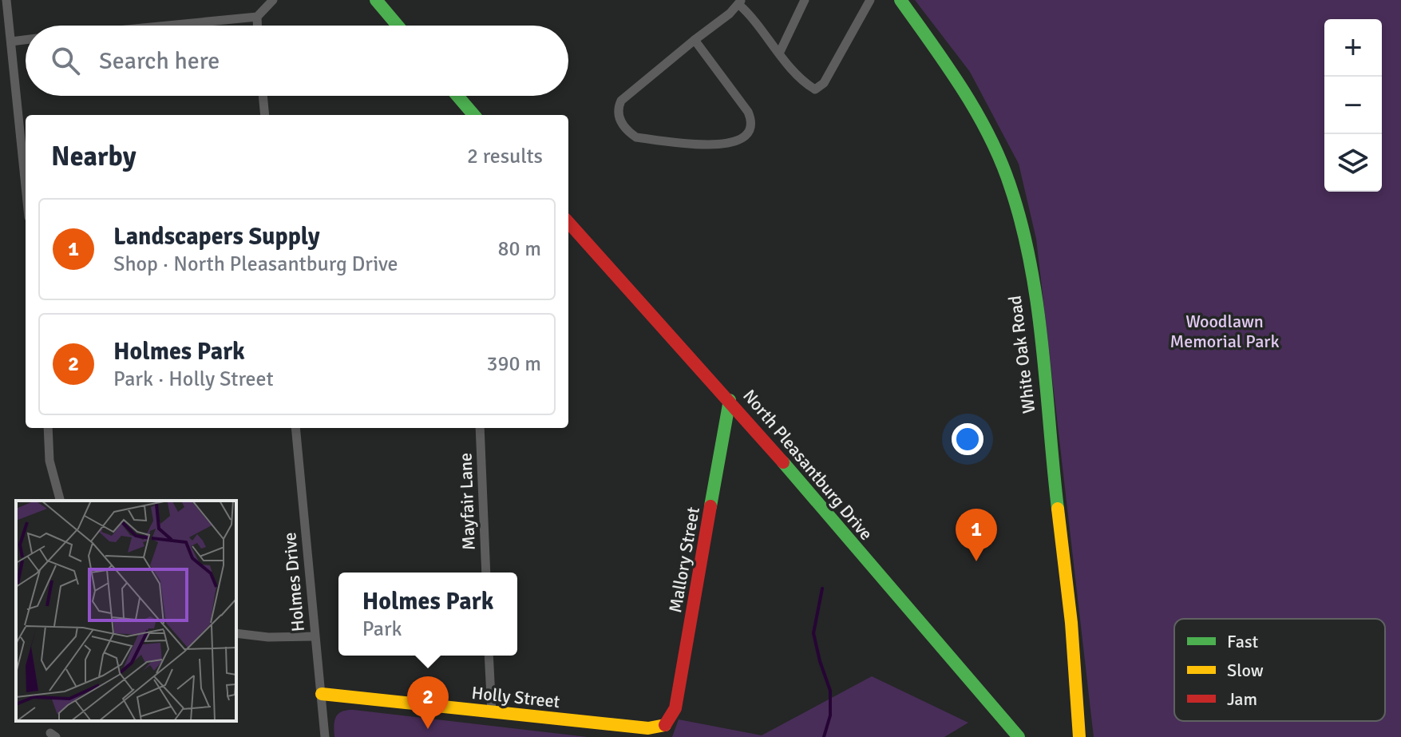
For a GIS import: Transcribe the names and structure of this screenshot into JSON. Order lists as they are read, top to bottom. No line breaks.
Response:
{"streets":{"street":["White Oak Road","North Pleasantburg Drive","Mayfair Lane","Mallory Street","Holmes Drive","Holly Street"]},"crossings":[["North Pleasantburg Drive","Mallory Street"],["Mallory Street","Holly Street"],["Holmes Drive","Holly Street"]],"parks":["Woodlawn Memorial Park"],"legend":["Fast","Slow","Jam"],"page":{"map_buttons":["+","−"],"search":"Search here","heading":["Nearby","2 results"],"list":[{"mark":"1","name":"Landscapers Supply","note":"Shop · North Pleasantburg Drive","value":"80 m"},{"mark":"2","name":"Holmes Park","note":"Park · Holly Street","value":"390 m"}],"pins":["1","2"],"popup":["Holmes Park","Park"]}}
